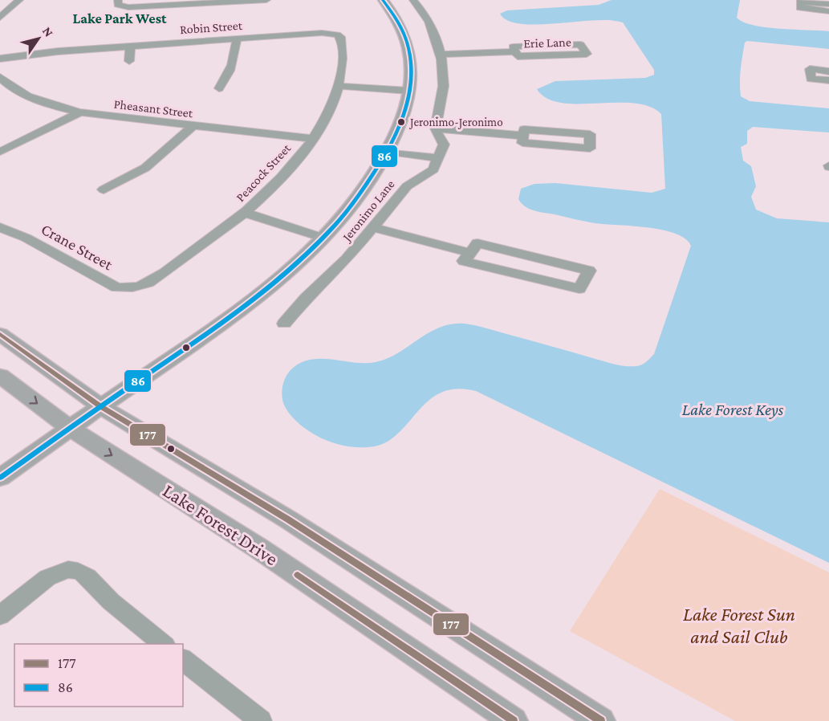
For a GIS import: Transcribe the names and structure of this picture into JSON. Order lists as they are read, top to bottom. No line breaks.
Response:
{"streets":{"main road":["Lake Forest Drive"],"street":["Robin Street","Erie Lane","Pheasant Street","Peacock Street","Jeronimo Lane","Crane Street"]},"crossings":[["Robin Street","Peacock Street"],["Pheasant Street","Peacock Street"],["Peacock Street","Crane Street"]],"districts":["Lake Park West"],"water":["Lake Forest Keys"],"parks":["Lake Forest Sun and Sail Club"],"places":["Jeronimo-Jeronimo"],"lines":["transit line 86","transit line 177"],"legend":["177","86"],"north":"top right"}
